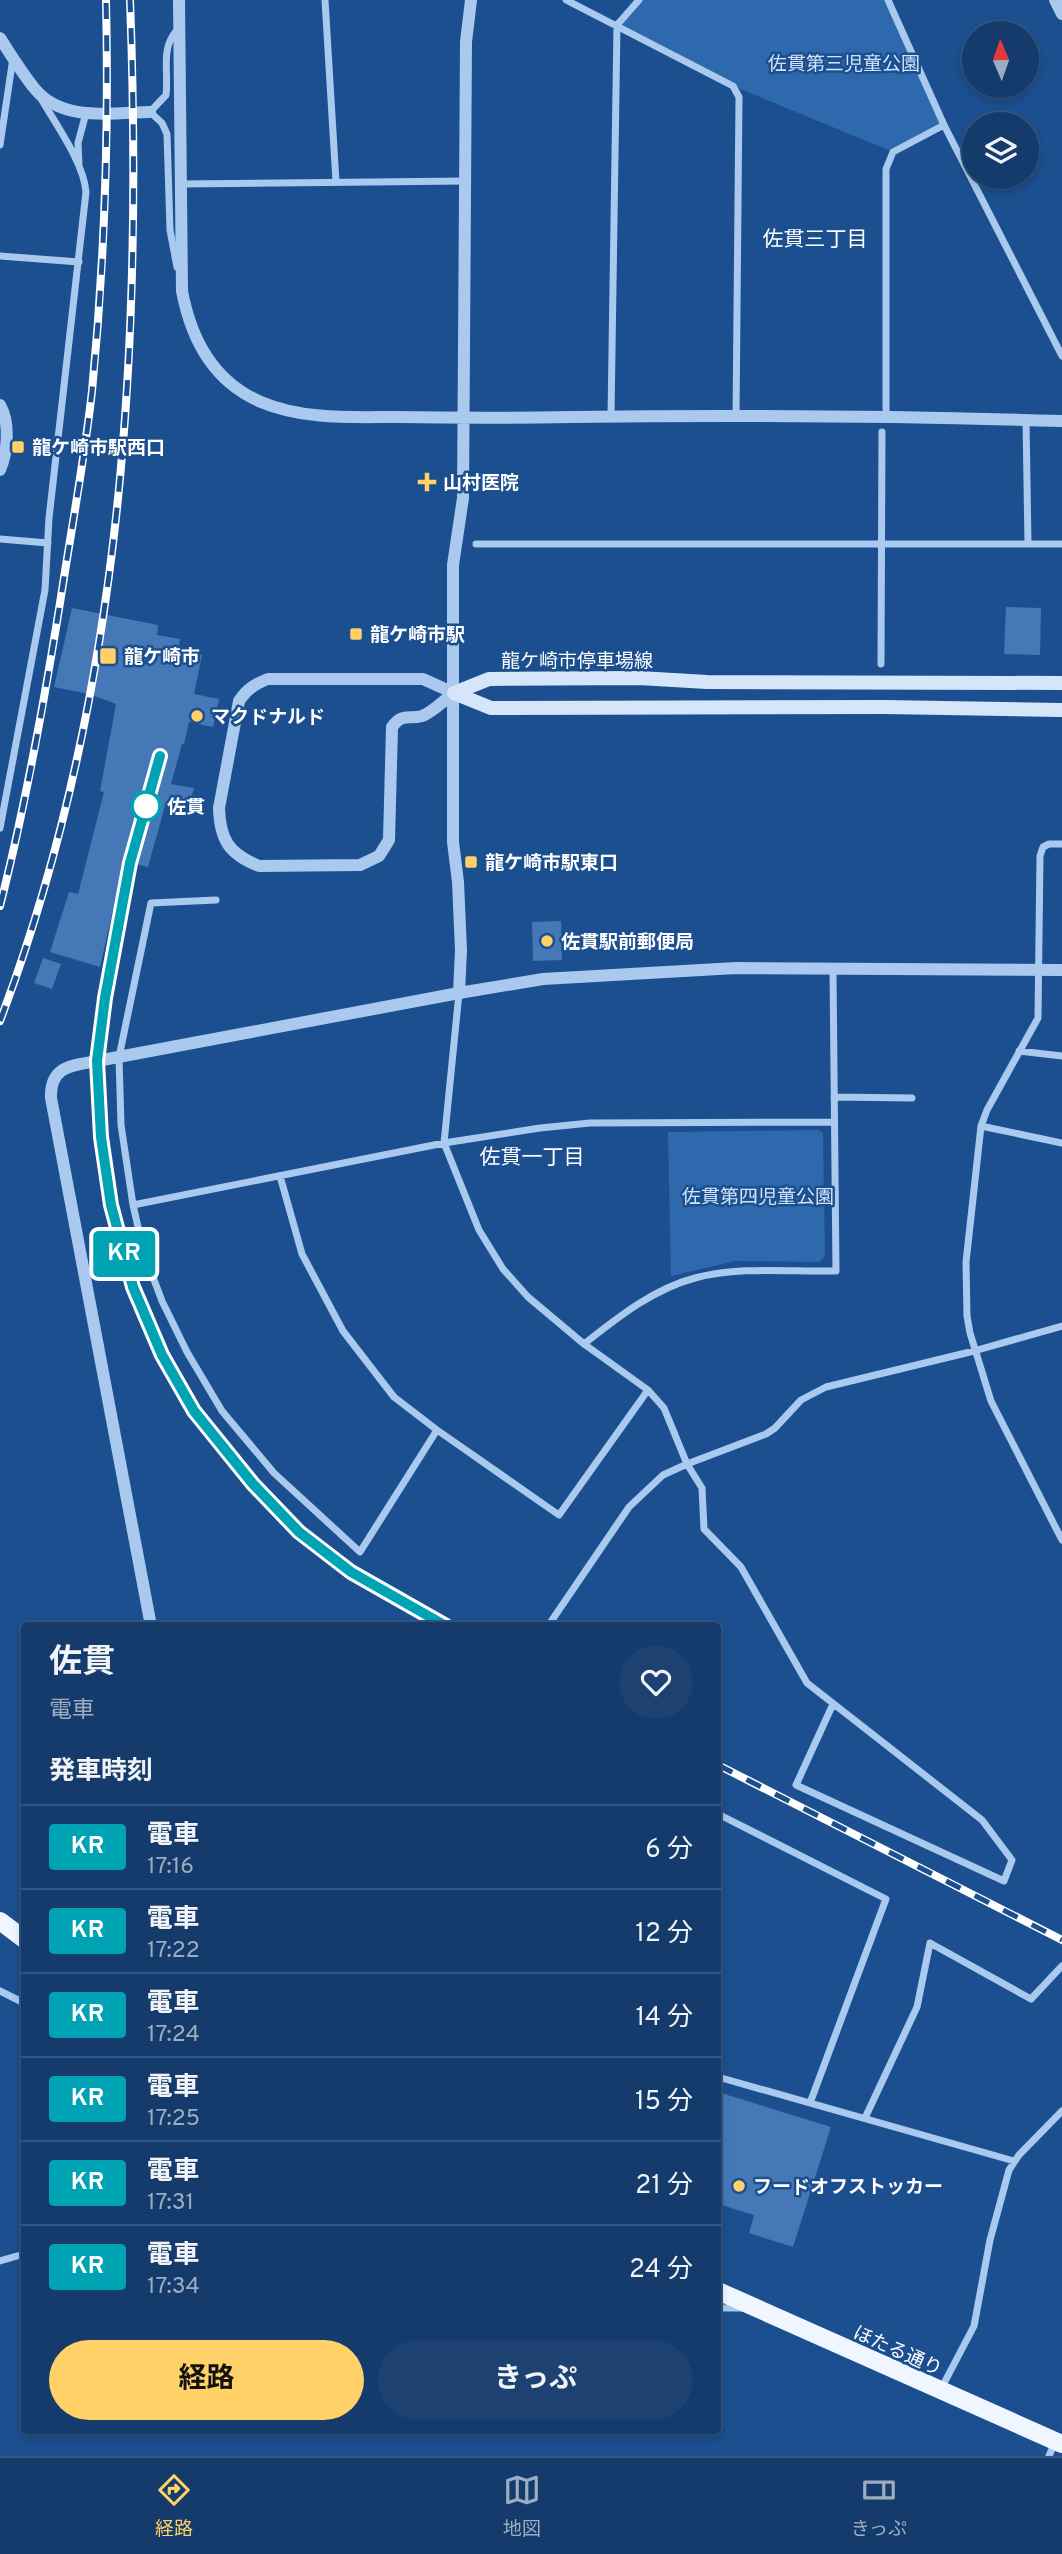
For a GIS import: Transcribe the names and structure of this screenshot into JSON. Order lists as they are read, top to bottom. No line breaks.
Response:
{"streets":{"main road":["龍ケ崎市停車場線","ほたる通り"]},"districts":["佐貫三丁目","佐貫一丁目"],"parks":["佐貫第三児童公園","佐貫第四児童公園"],"places":{"transit":["龍ケ崎市駅西口","龍ケ崎市駅","龍ケ崎市","龍ケ崎市駅東口"],"health":["山村医院"],"other":["マクドナルド","佐貫","佐貫駅前郵便局","フードオフストッカー"]},"north":"top","page":{"on_map":"KR","heading":[["佐貫","電車"],"発車時刻"],"list":[{"mark":"KR","name":"電車","note":"17:16","value":"6 分"},{"mark":"KR","name":"電車","note":"17:22","value":"12 分"},{"mark":"KR","name":"電車","note":"17:24","value":"14 分"},{"mark":"KR","name":"電車","note":"17:25","value":"15 分"},{"mark":"KR","name":"電車","note":"17:31","value":"21 分"},{"mark":"KR","name":"電車","note":"17:34","value":"24 分"}],"buttons":["経路","きっぷ"],"tabs":["経路","地図","きっぷ"]}}
